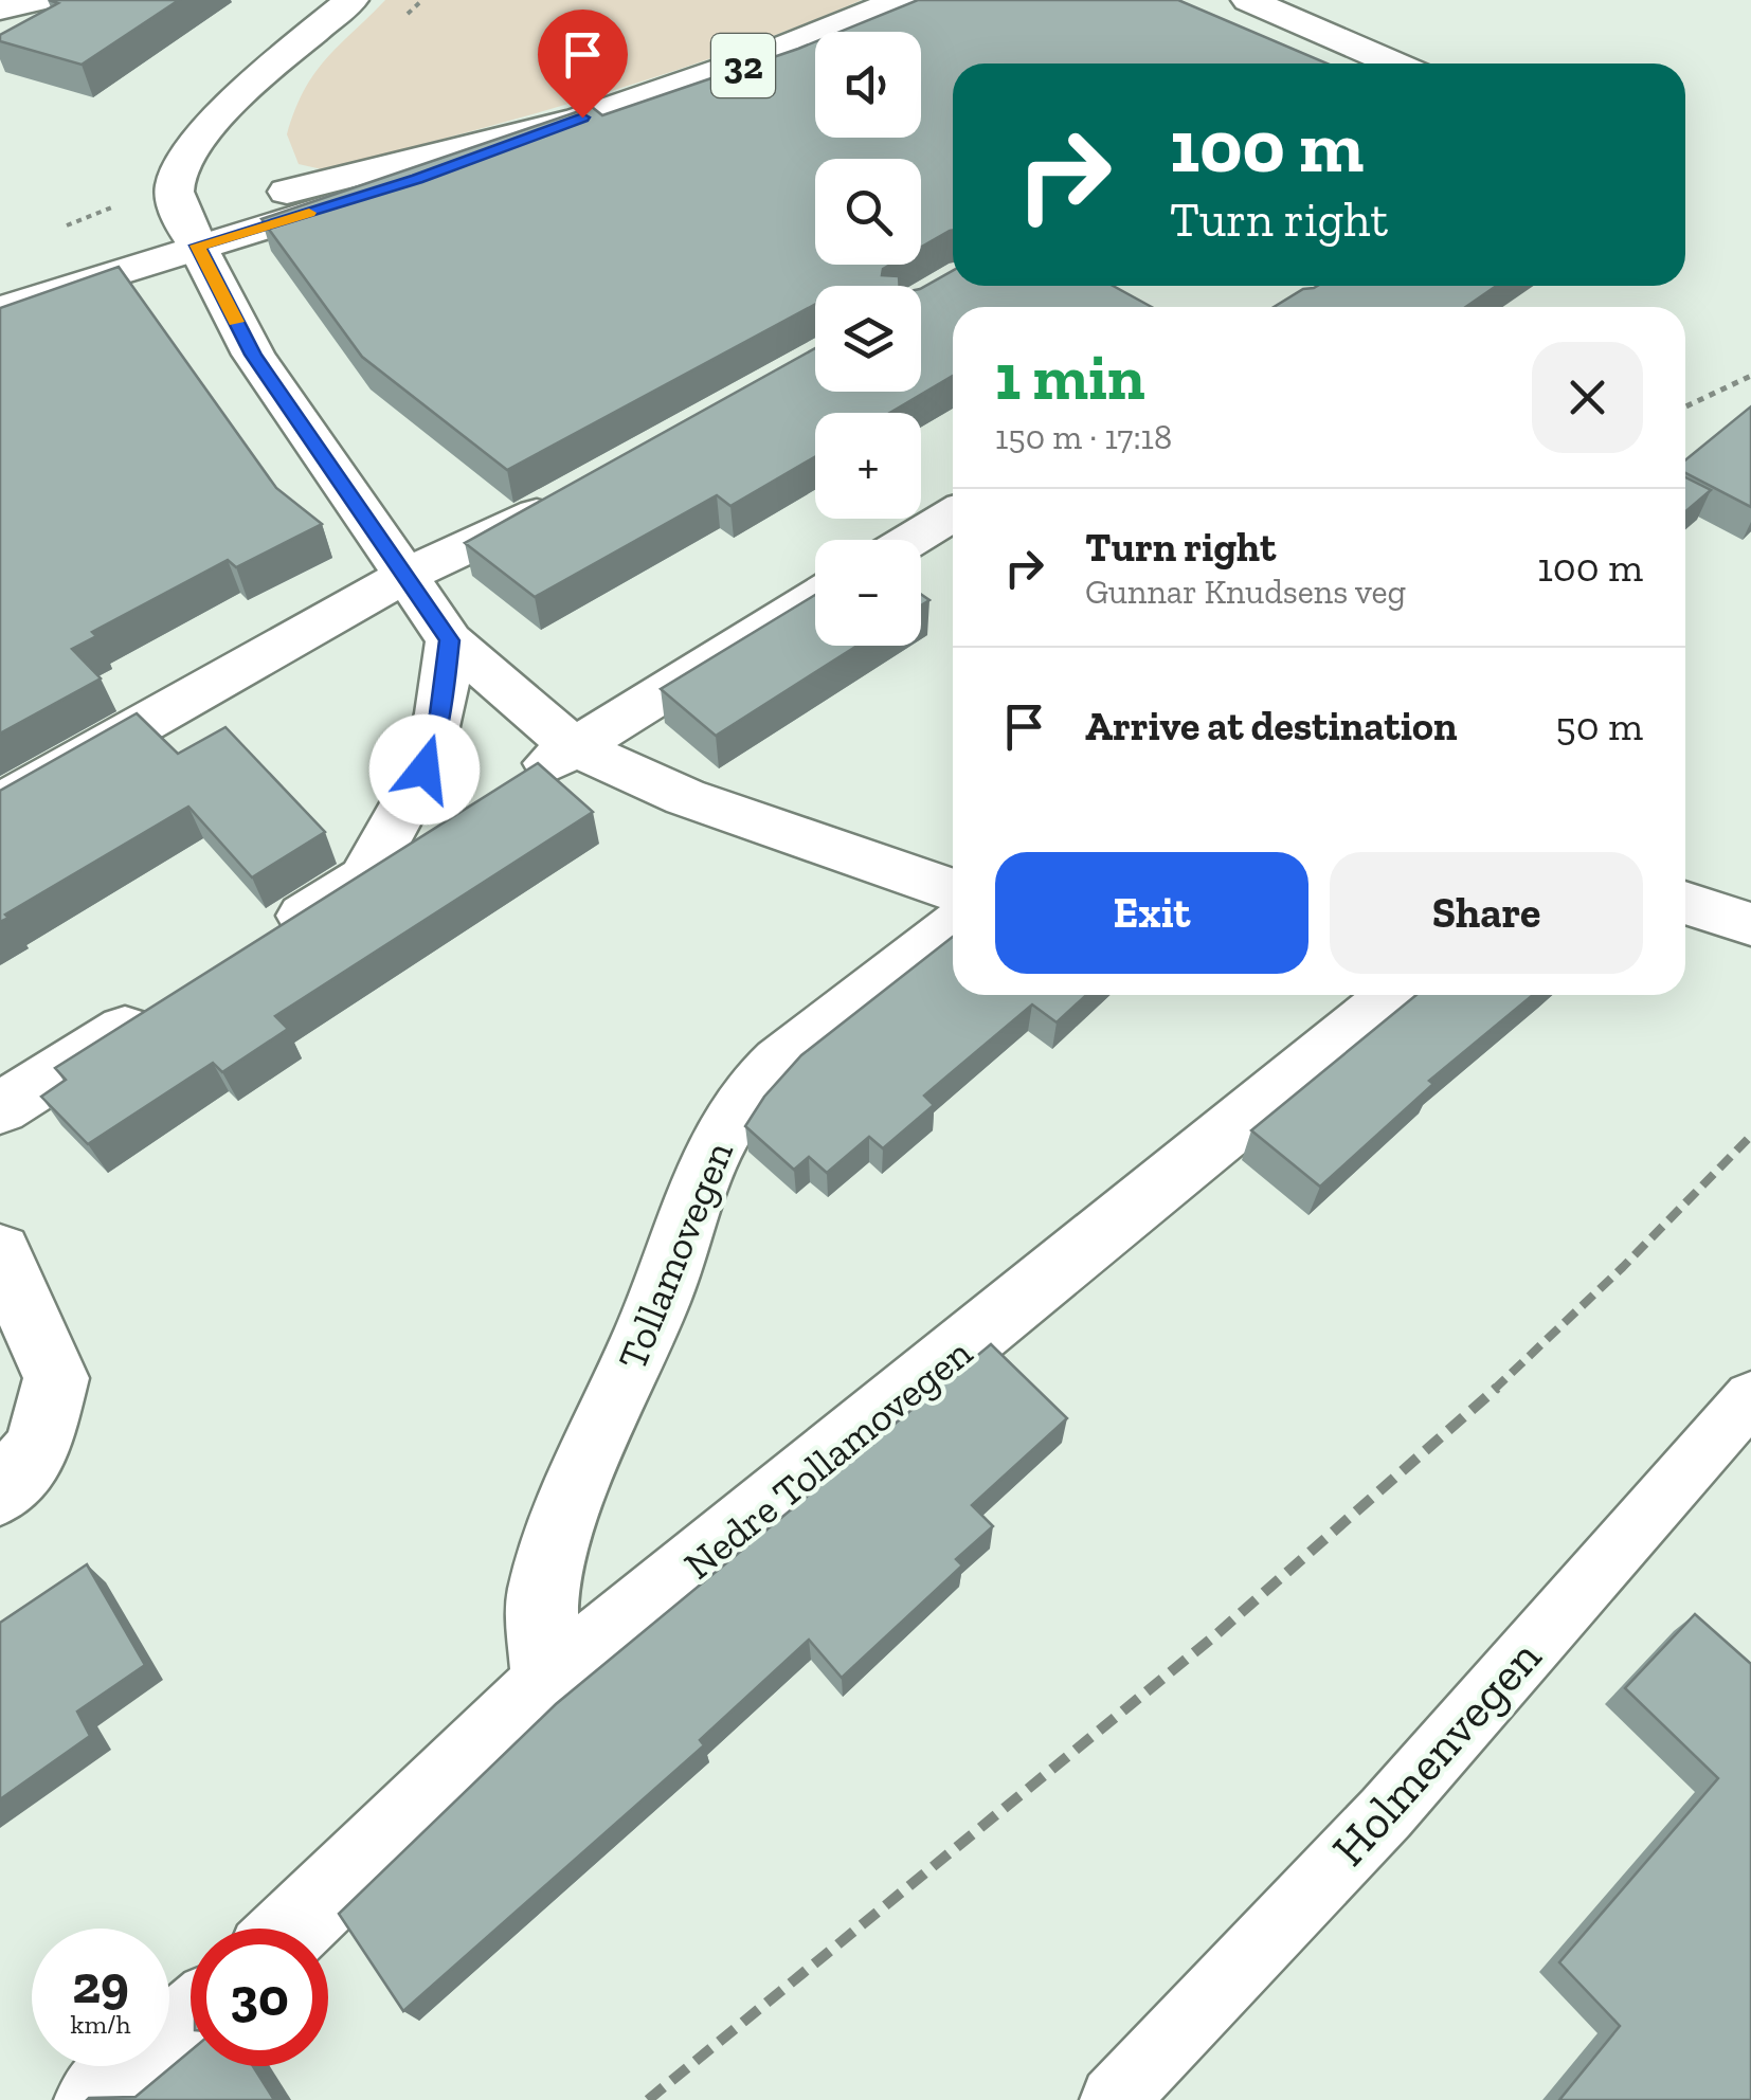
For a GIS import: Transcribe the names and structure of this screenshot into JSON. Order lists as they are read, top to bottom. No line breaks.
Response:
{"streets":{"street":["32","Tollamovegen","Nedre Tollamovegen"],"lane":["Holmenvegen"]},"crossings":[["Tollamovegen","Nedre Tollamovegen"]],"page":{"map_buttons":["+","−"],"turn":["100 m","Turn right"],"heading":["1 min","150 m · 17:18"],"list":[{"name":"Turn right","note":"Gunnar Knudsens veg","value":"100 m"},{"name":"Arrive at destination","value":"50 m"}],"buttons":["Exit","Share"],"speed":"29 km/h","limit":"30"}}
